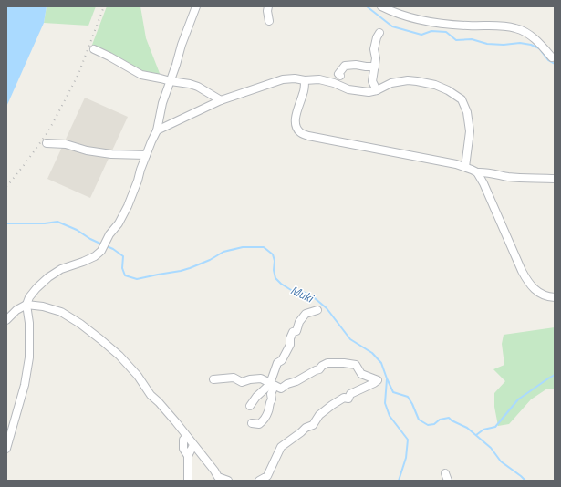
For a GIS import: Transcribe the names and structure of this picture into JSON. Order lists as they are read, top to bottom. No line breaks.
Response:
{"water":["Muki"]}
